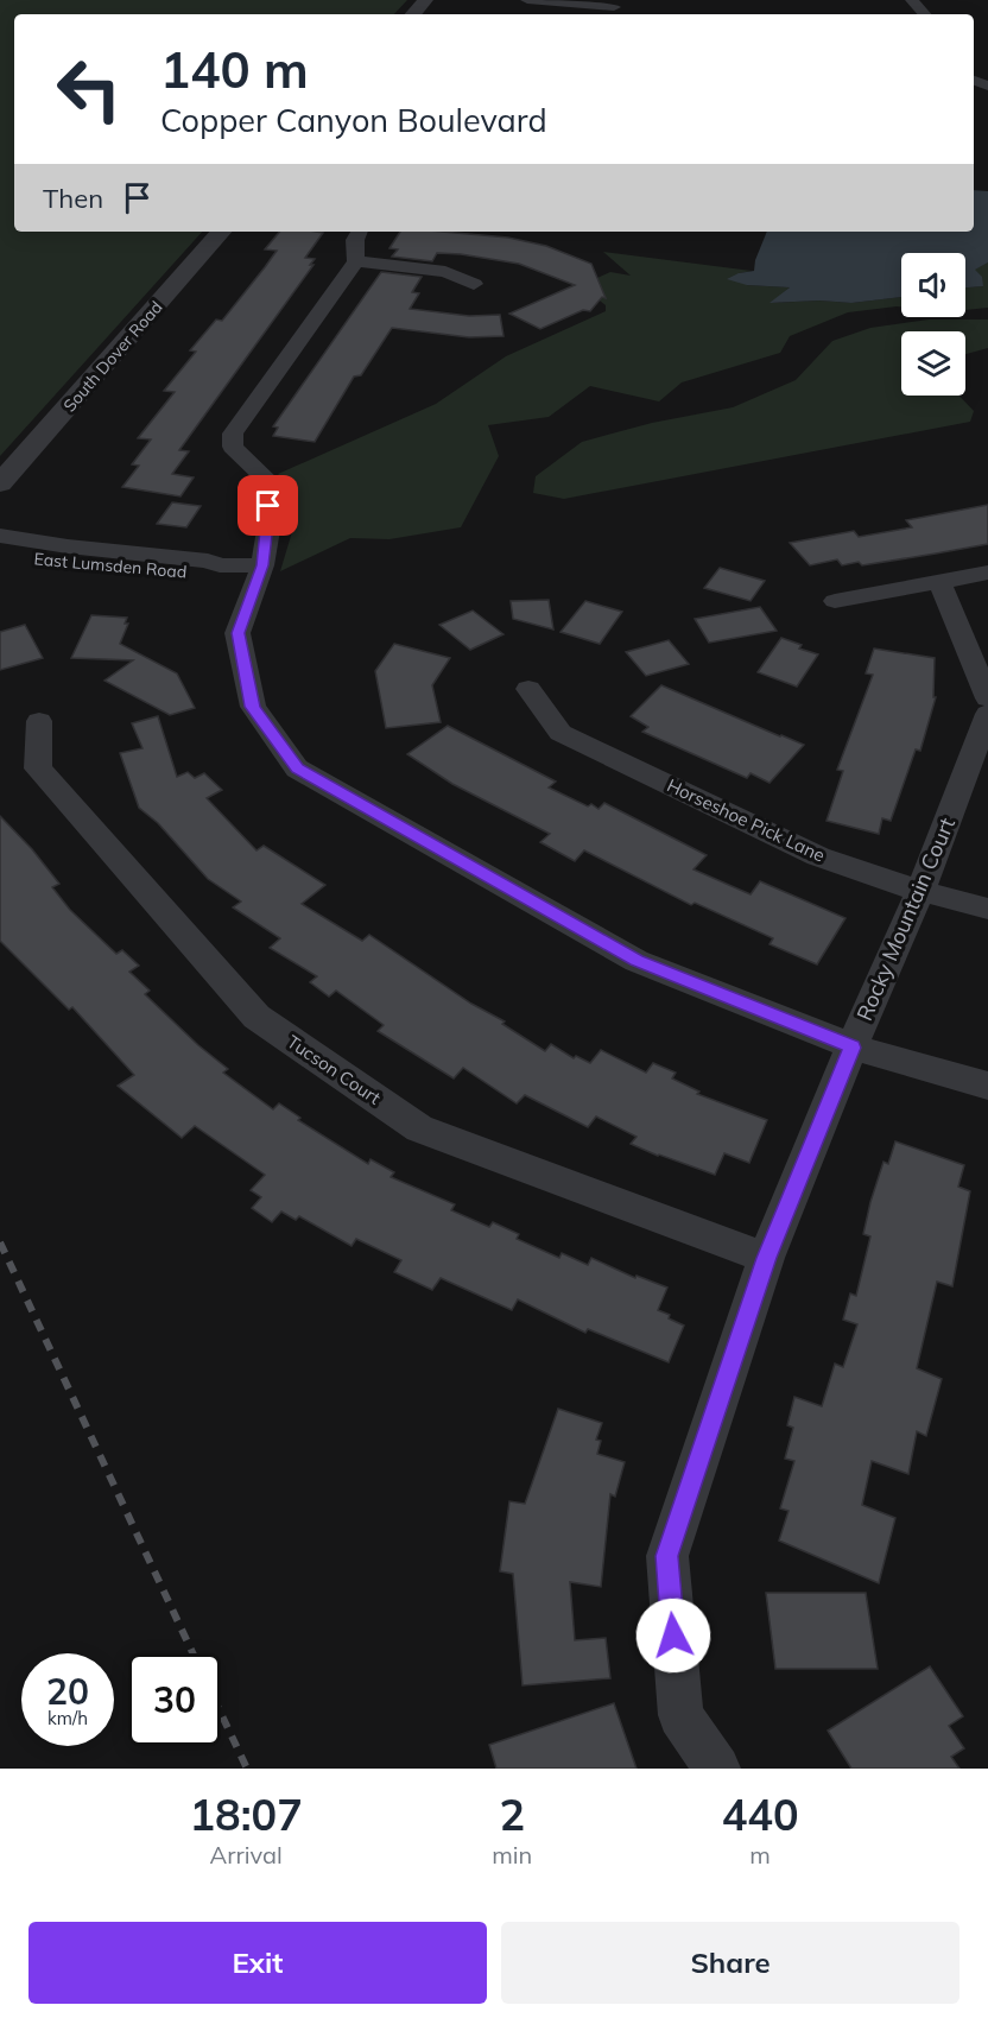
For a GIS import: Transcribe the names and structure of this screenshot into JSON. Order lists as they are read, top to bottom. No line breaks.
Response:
{"streets":{"street":["South Dover Road","East Lumsden Road","Horseshoe Pick Lane","Rocky Mountain Court","Tucson Court"]},"crossings":[["Horseshoe Pick Lane","Rocky Mountain Court"],["Rocky Mountain Court","Tucson Court"]],"page":{"turn":["140 m","Copper Canyon Boulevard"],"then":"Then","speed":"20 km/h","limit":"30","eta":["18:07","Arrival","2","min","440","m"],"buttons":["Exit","Share"]}}
